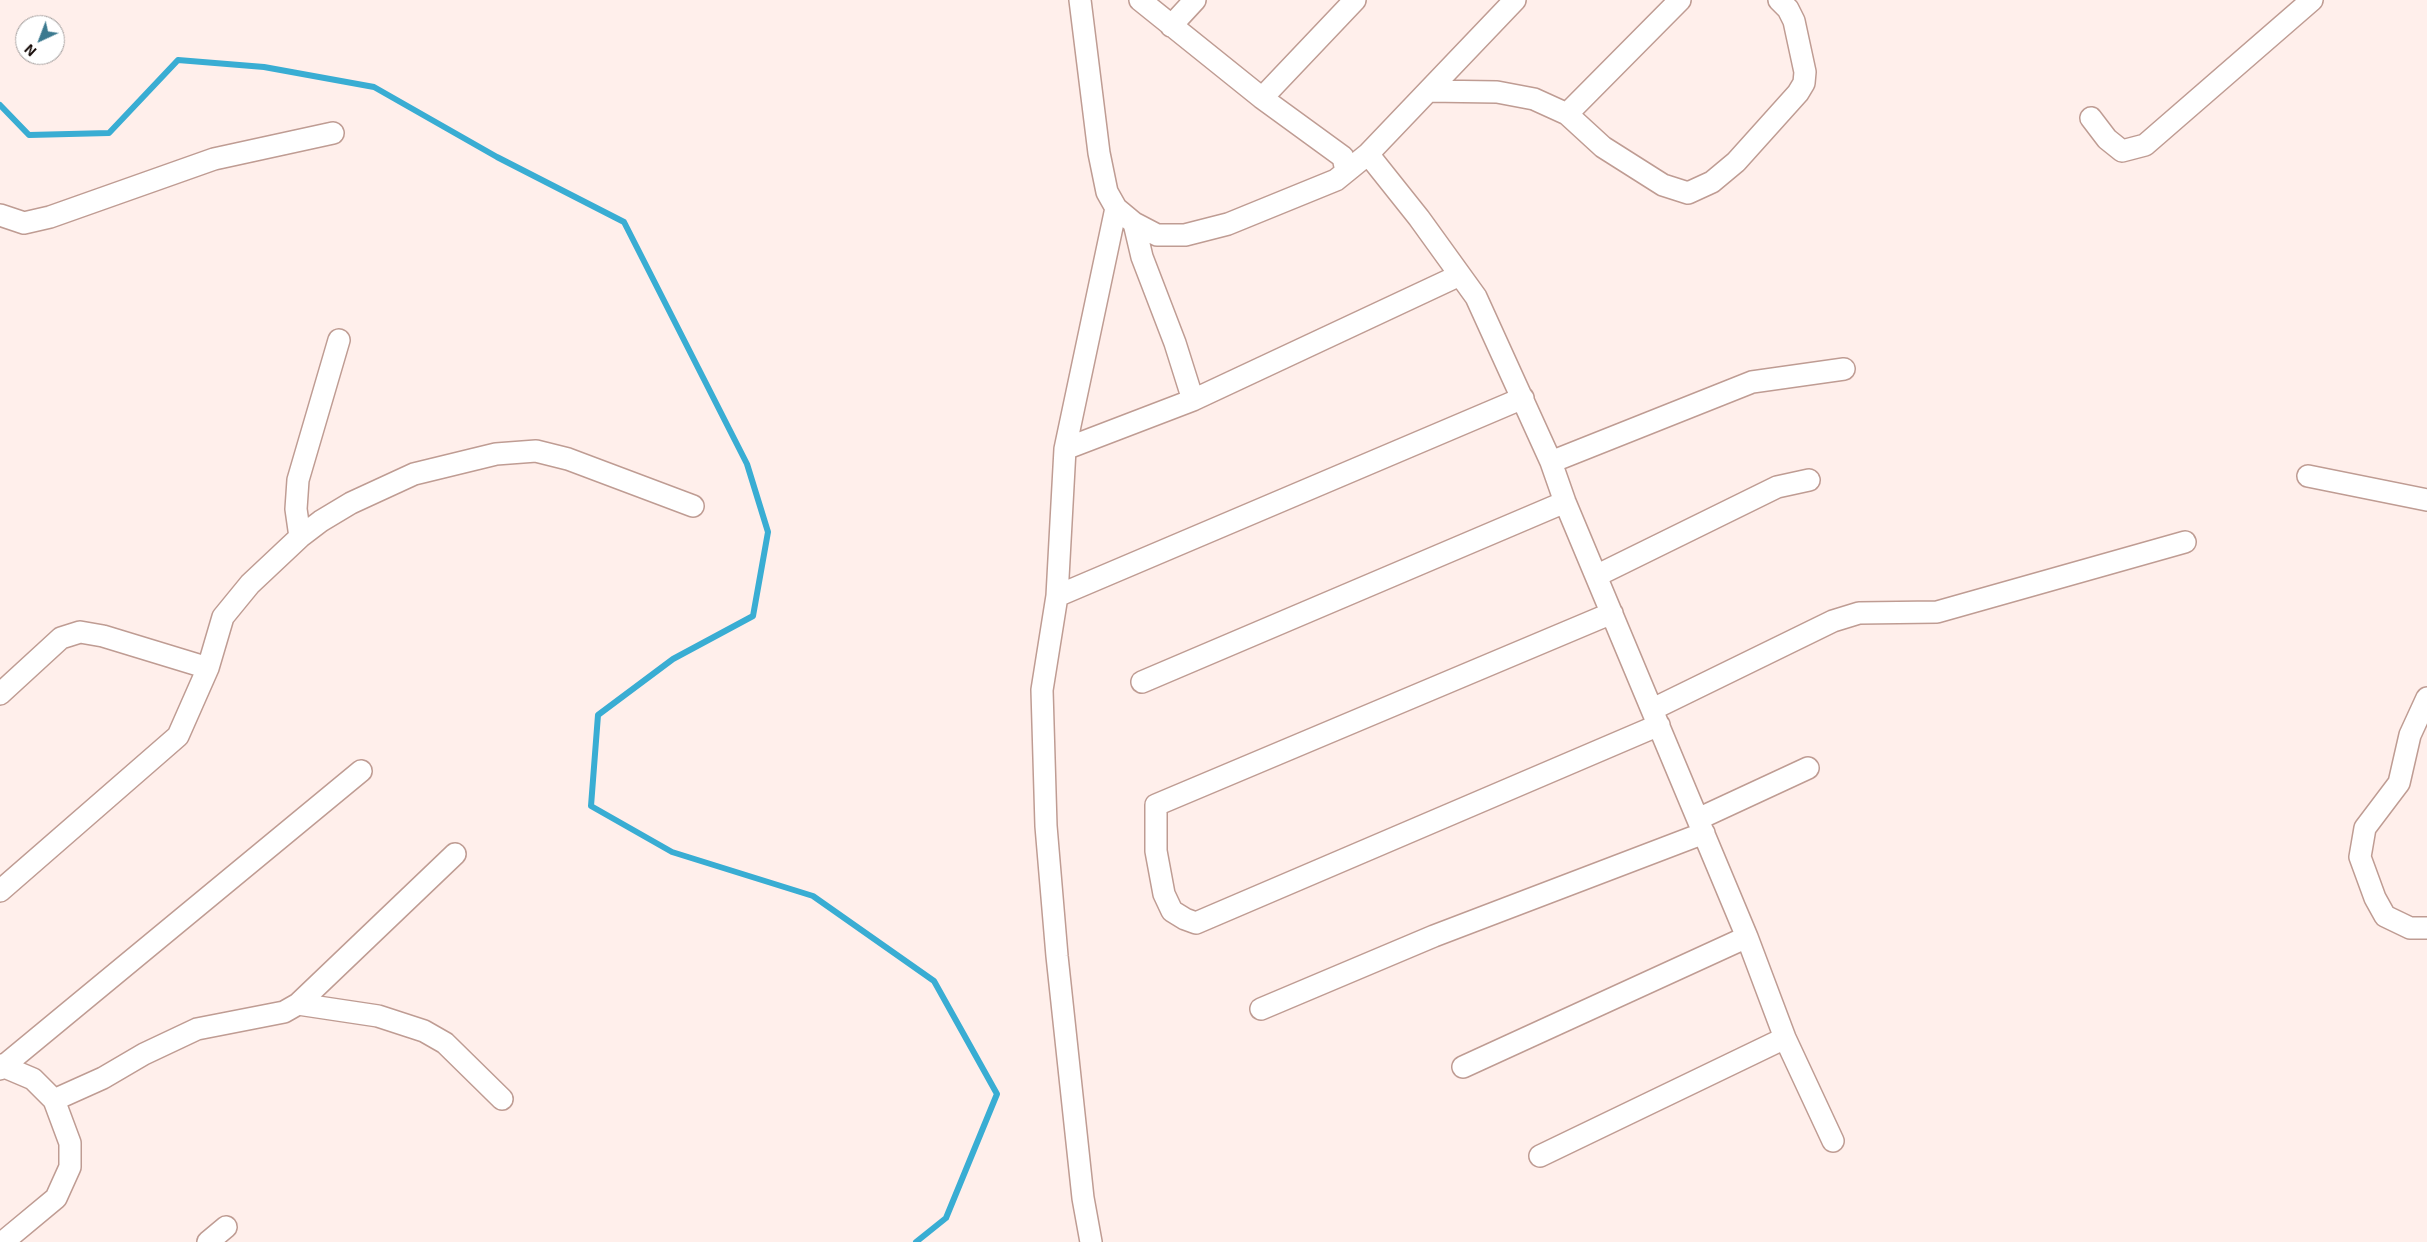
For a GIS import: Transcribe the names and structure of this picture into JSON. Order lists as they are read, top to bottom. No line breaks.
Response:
{"north":"bottom left"}
